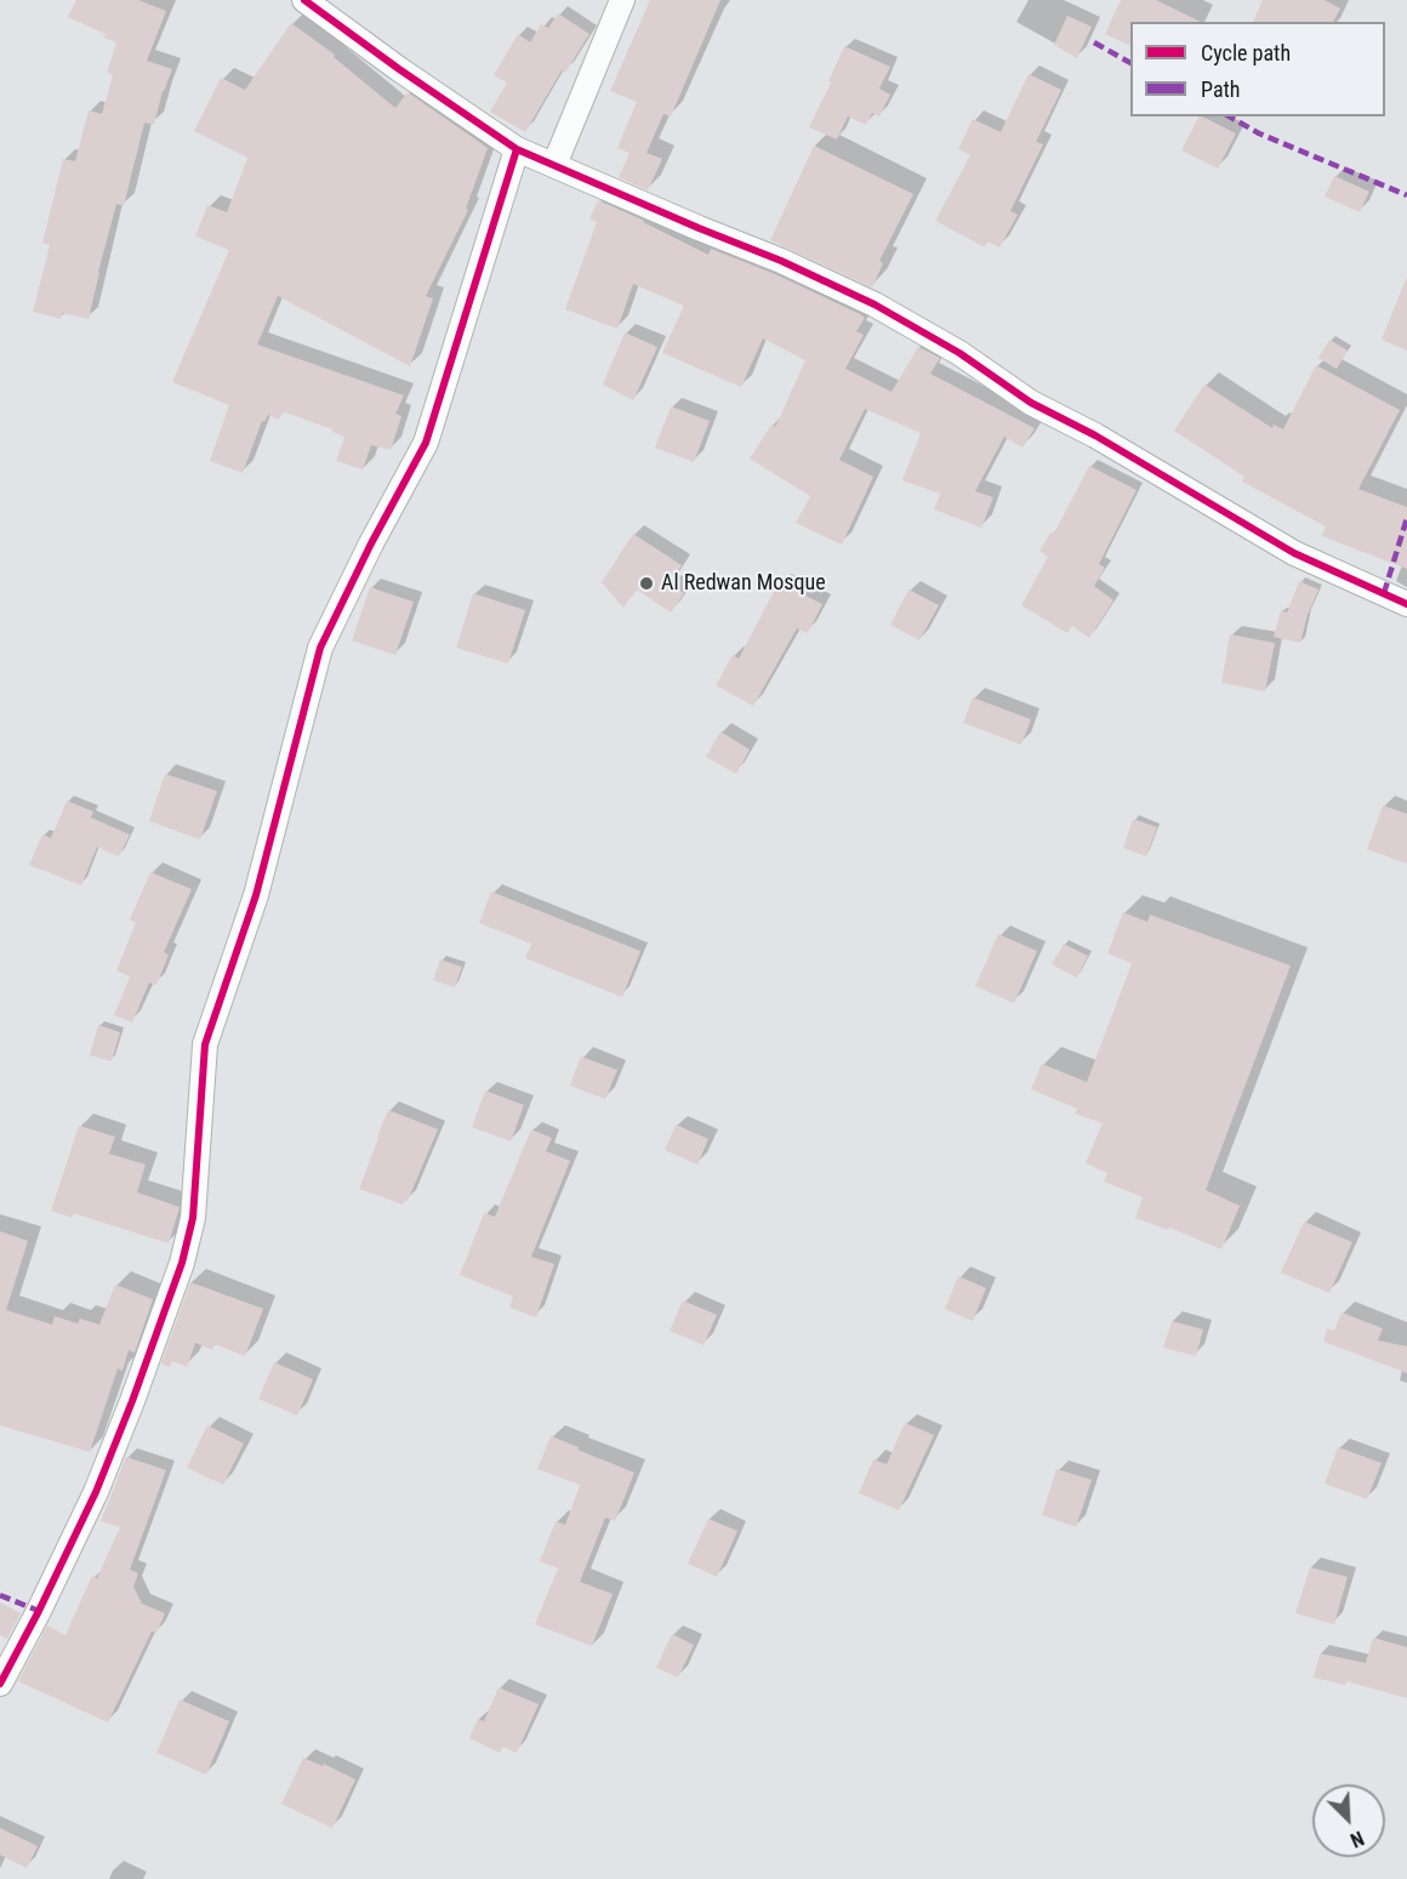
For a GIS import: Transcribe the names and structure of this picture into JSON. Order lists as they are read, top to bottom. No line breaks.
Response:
{"places":["Al Redwan Mosque"],"legend":["Cycle path","Path"],"north":"bottom right"}
